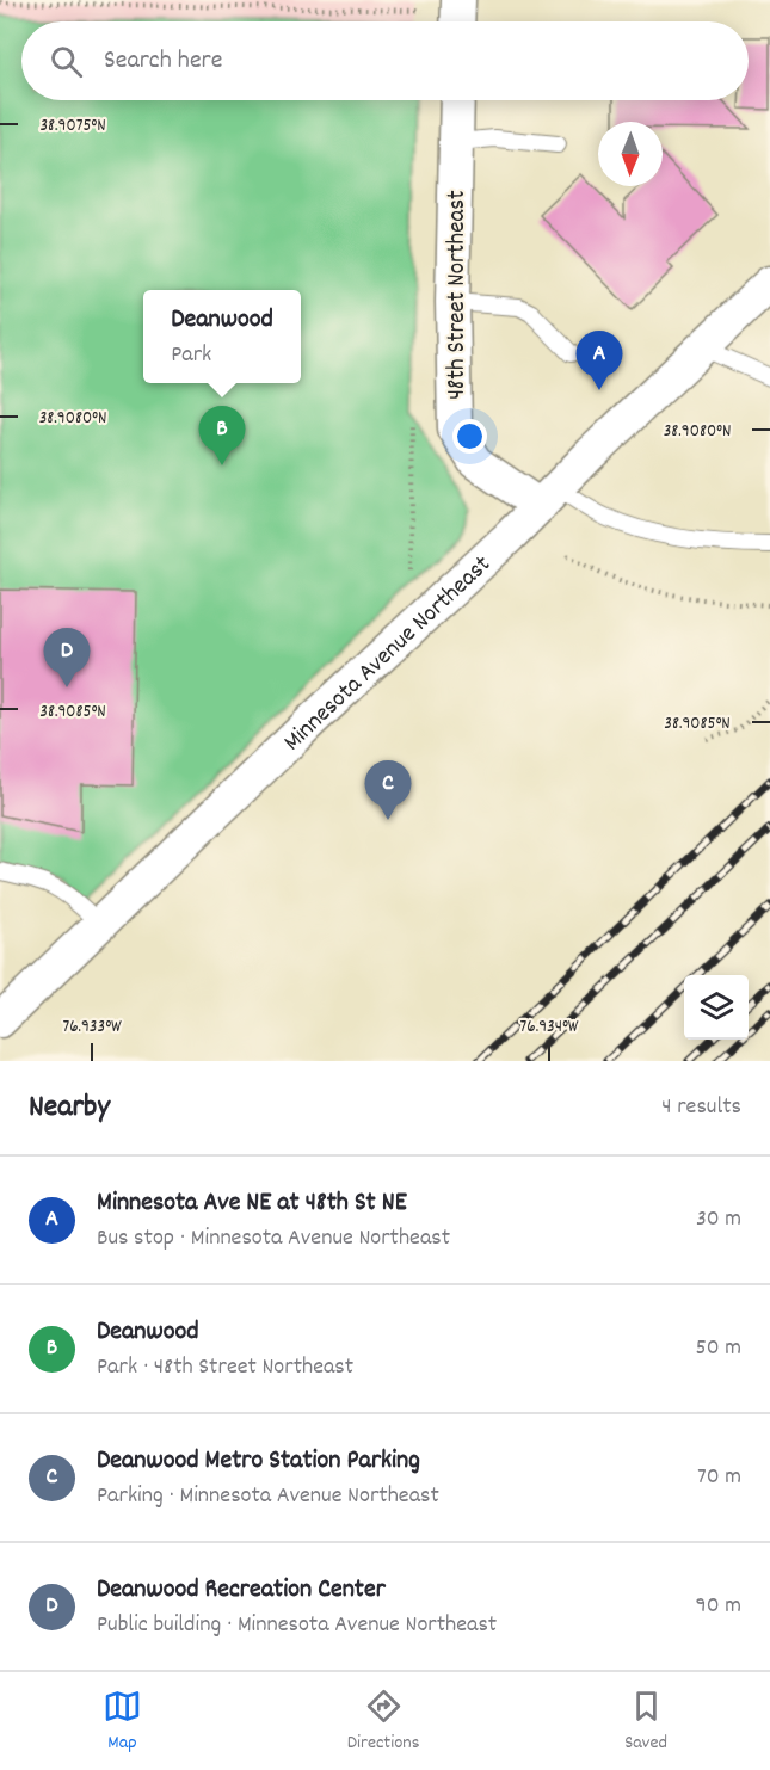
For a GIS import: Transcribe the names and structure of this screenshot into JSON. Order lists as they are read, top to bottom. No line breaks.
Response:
{"streets":{"street":["48th Street Northeast","Minnesota Avenue Northeast"]},"crossings":[["48th Street Northeast","Minnesota Avenue Northeast"]],"north":"bottom","page":{"search":"Search here","popup":["Deanwood","Park"],"pins":["A","B","D","C"],"heading":["Nearby","4 results"],"list":[{"mark":"A","name":"Minnesota Ave NE at 48th St NE","note":"Bus stop · Minnesota Avenue Northeast","value":"30 m"},{"mark":"B","name":"Deanwood","note":"Park · 48th Street Northeast","value":"50 m"},{"mark":"C","name":"Deanwood Metro Station Parking","note":"Parking · Minnesota Avenue Northeast","value":"70 m"},{"mark":"D","name":"Deanwood Recreation Center","note":"Public building · Minnesota Avenue Northeast","value":"90 m"}],"nav":["Map","Directions","Saved"]},"coordinates":["38.9075°N","38.9080°N","38.9085°N","76.933°W","76.934°W"]}
